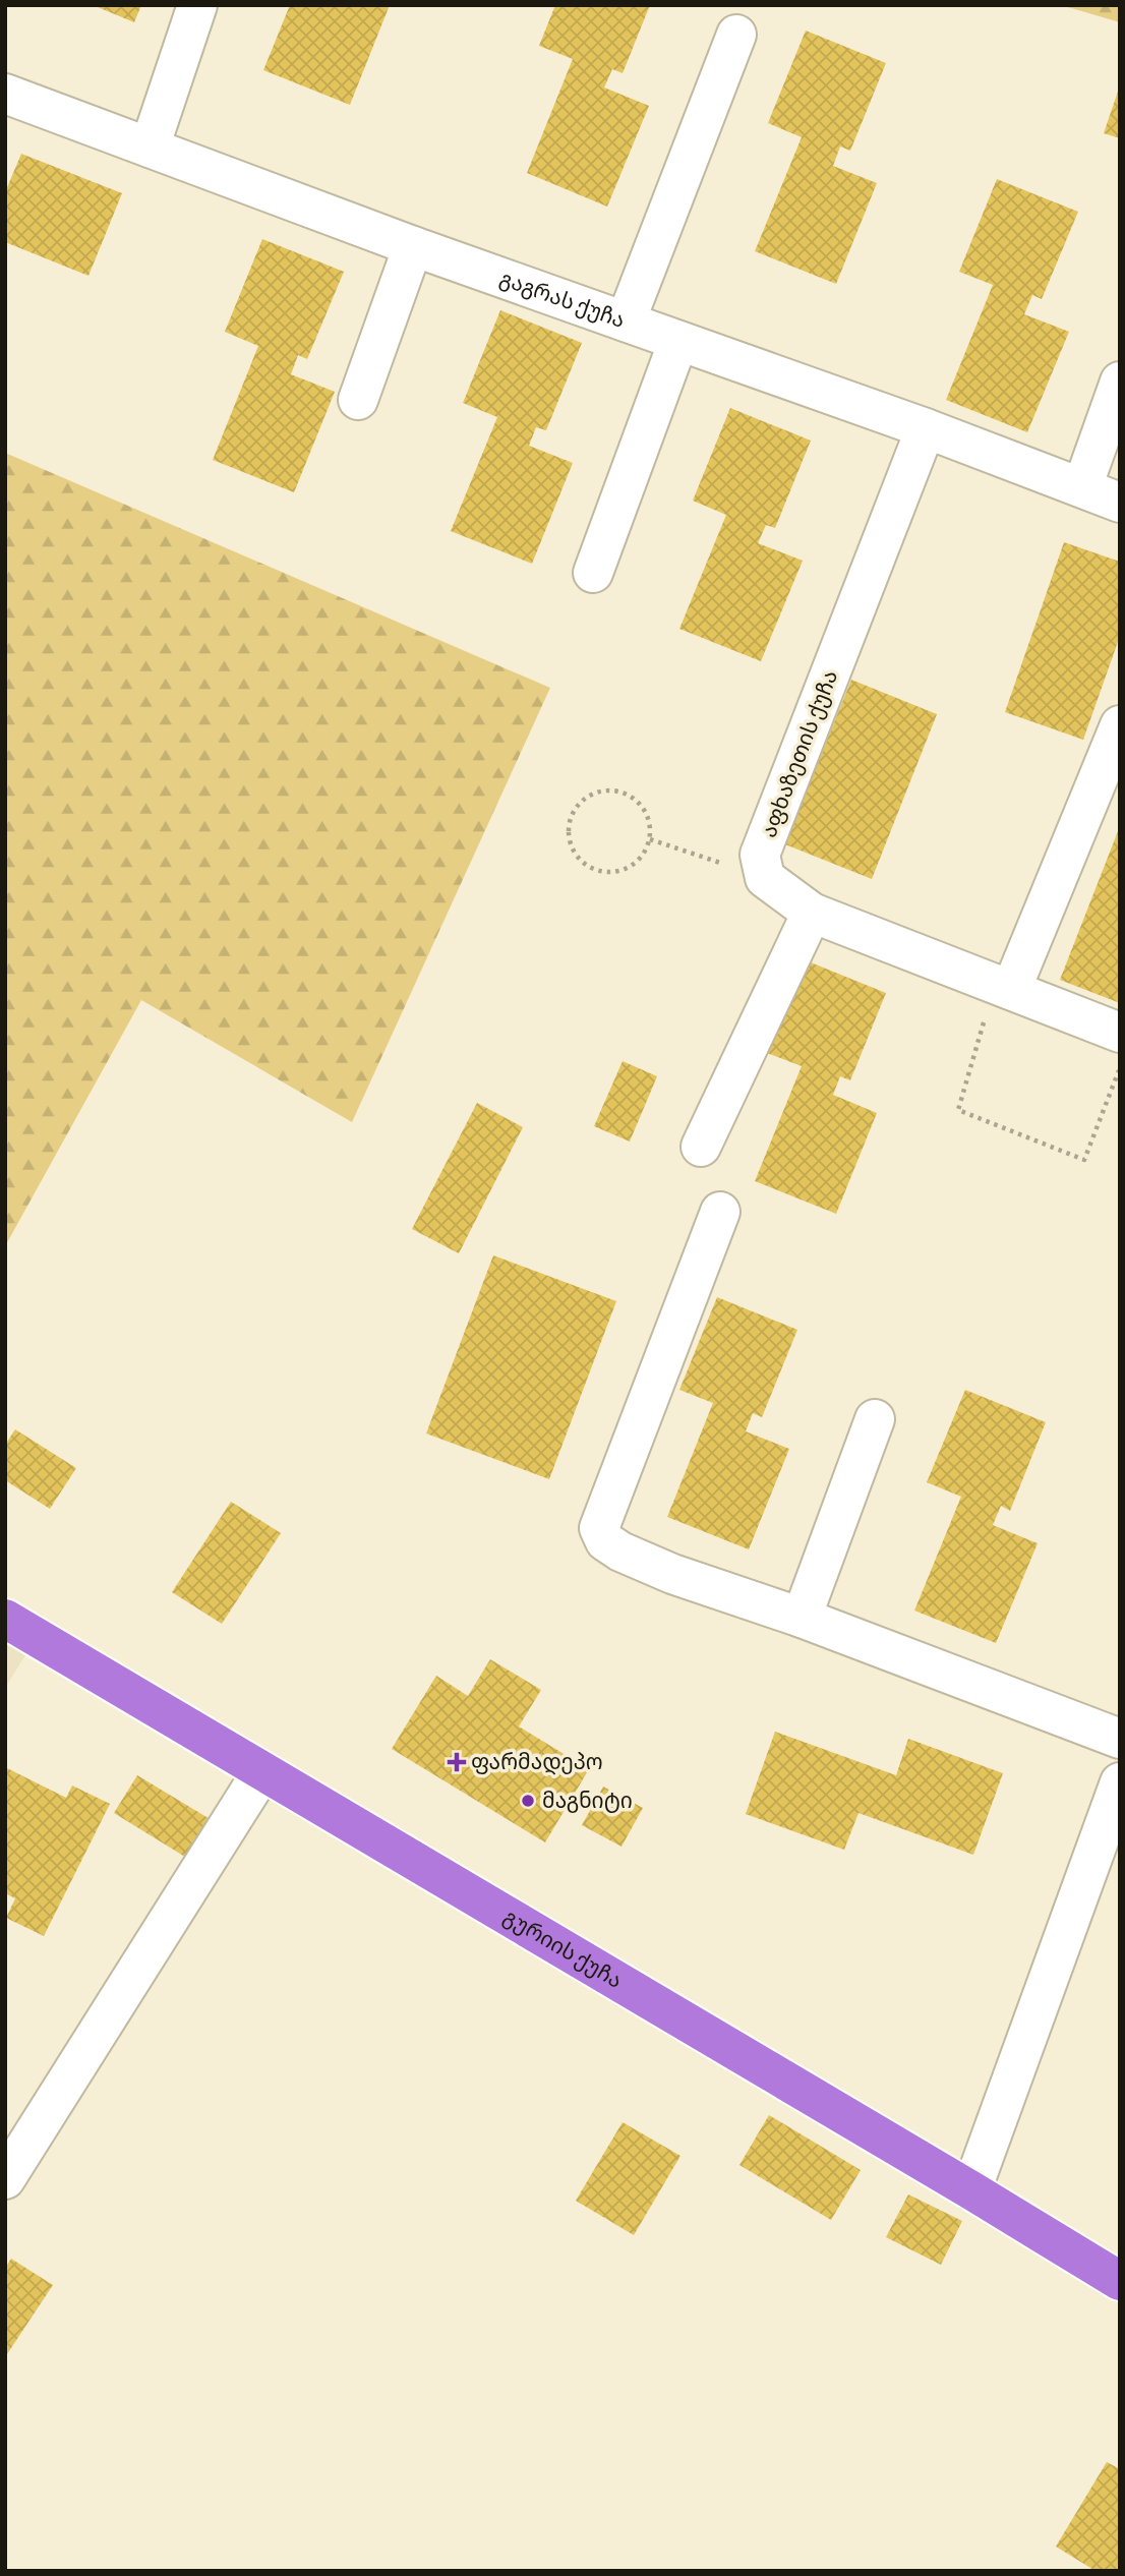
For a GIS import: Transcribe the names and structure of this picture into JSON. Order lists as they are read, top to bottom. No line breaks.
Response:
{"streets":{"highway":["გურიის ქუჩა"],"street":["გაგრას ქუჩა","აფხაზეთის ქუჩა"]},"crossings":[["გაგრას ქუჩა","აფხაზეთის ქუჩა"]],"places":{"health":["ფარმადეპო"],"other":["მაგნიტი"]}}
